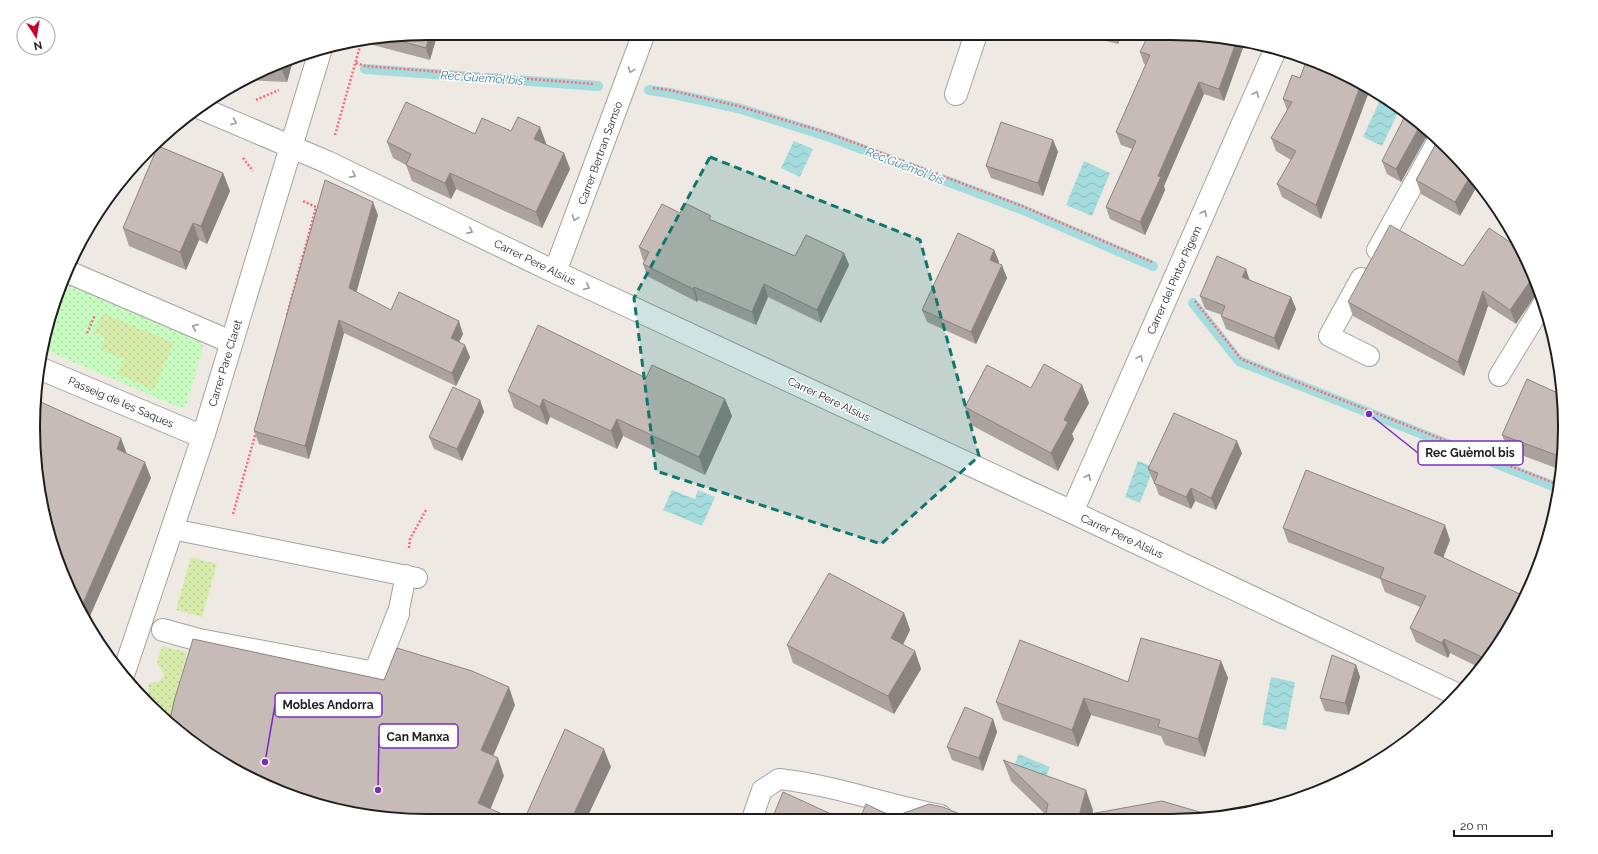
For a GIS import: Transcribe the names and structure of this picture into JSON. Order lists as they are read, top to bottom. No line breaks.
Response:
{"streets":{"street":["Carrer Bertran Samso","Carrer Pere Alsius","Carrer del Pintor Pigem","Carrer Pare Claret","Passeig de les Saques"]},"crossings":[["Carrer Bertran Samso","Carrer Pere Alsius"],["Carrer Pere Alsius","Carrer del Pintor Pigem"],["Carrer Pere Alsius","Carrer Pare Claret"],["Carrer Pare Claret","Passeig de les Saques"]],"one_way":["Carrer Bertran Samso","Carrer Pere Alsius","Carrer del Pintor Pigem"],"water":["Rec Guèmol bis"],"places":["Rec Guèmol bis","Mobles Andorra","Can Manxa"],"scale_bar":"20 m","north":"bottom"}
